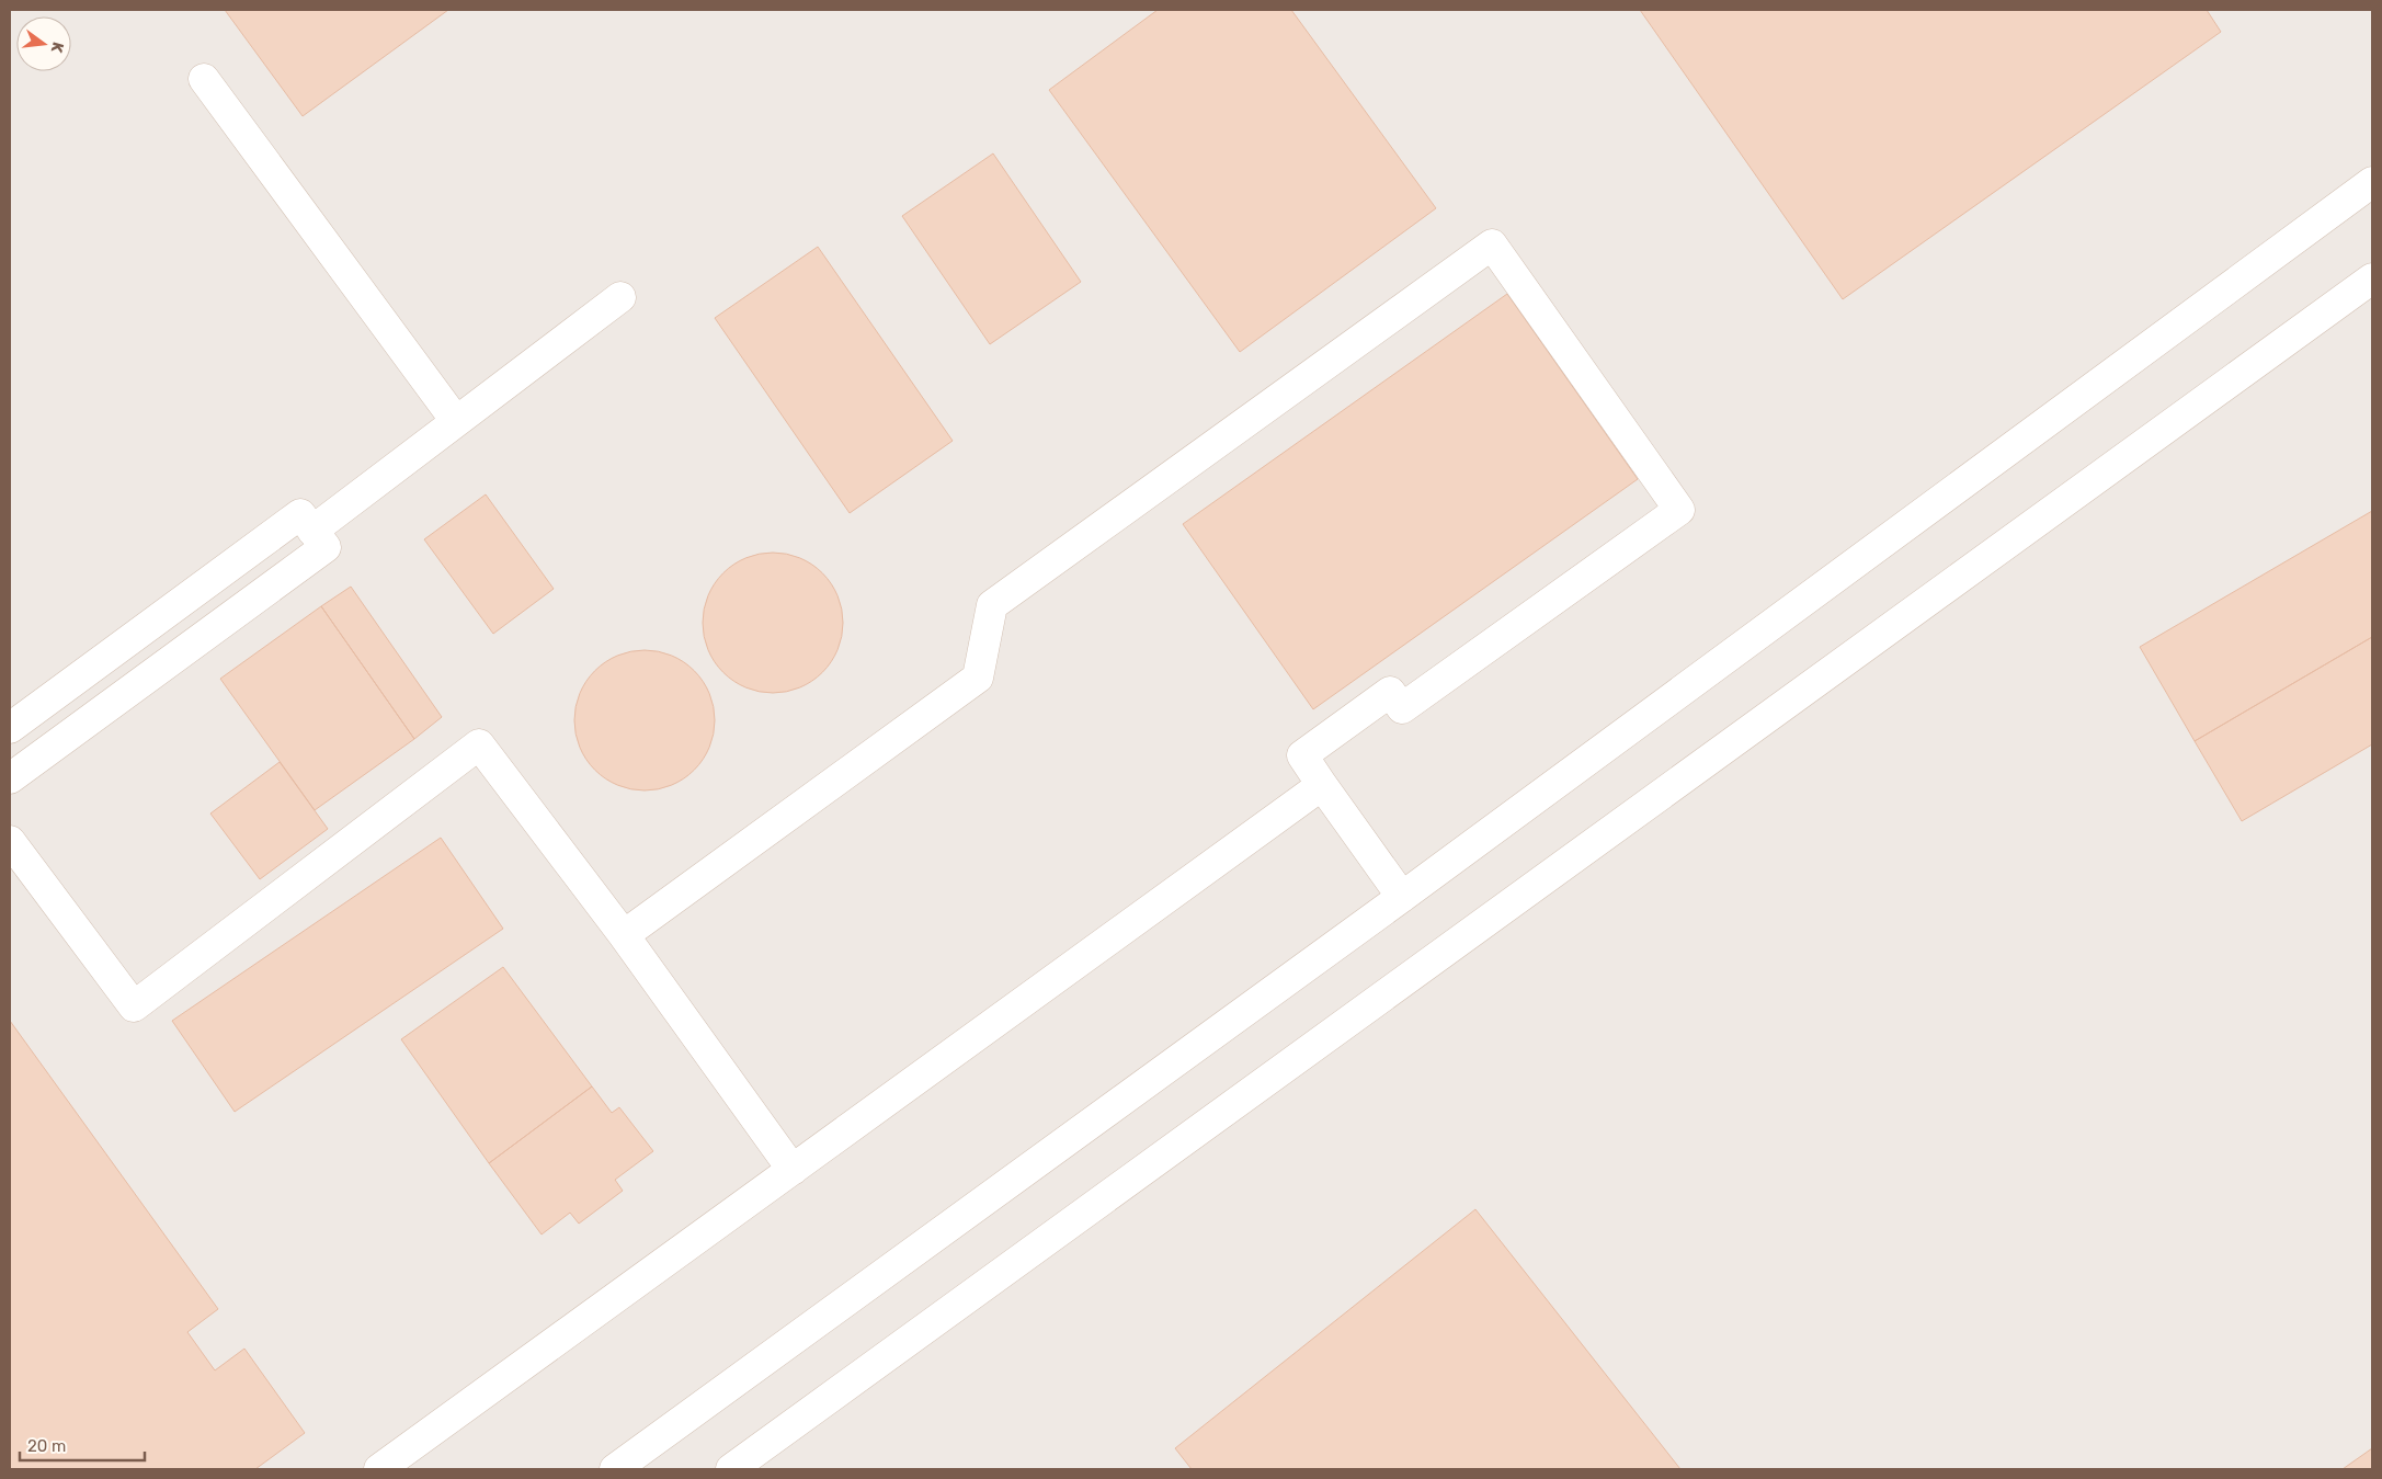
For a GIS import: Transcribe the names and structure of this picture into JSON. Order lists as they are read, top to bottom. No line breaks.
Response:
{"scale_bar":"20 m","north":"right"}
